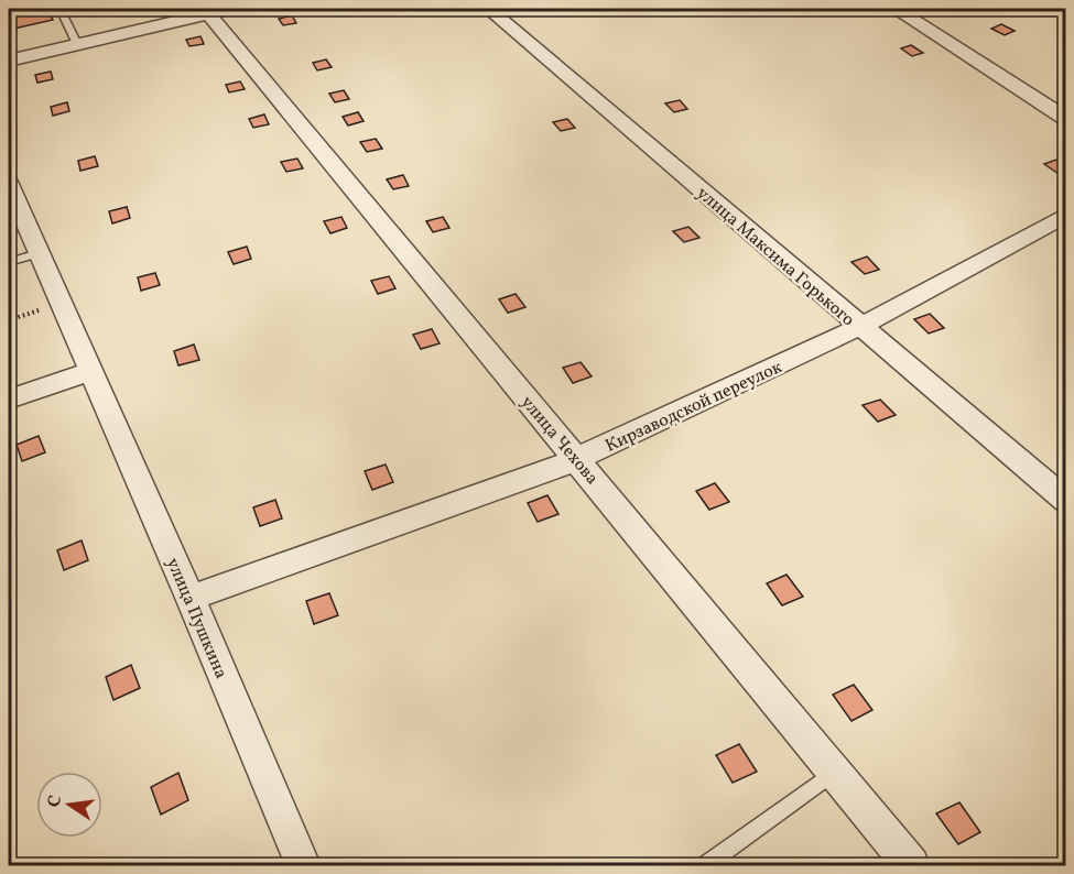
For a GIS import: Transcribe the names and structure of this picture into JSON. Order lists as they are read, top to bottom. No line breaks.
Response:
{"streets":{"street":["улица Максима Горького","Кирзаводской переулок","улица Чехова","улица Пушкина"]},"crossings":[["улица Максима Горького","Кирзаводской переулок"],["Кирзаводской переулок","улица Чехова"],["Кирзаводской переулок","улица Пушкина"]],"north":"left"}
